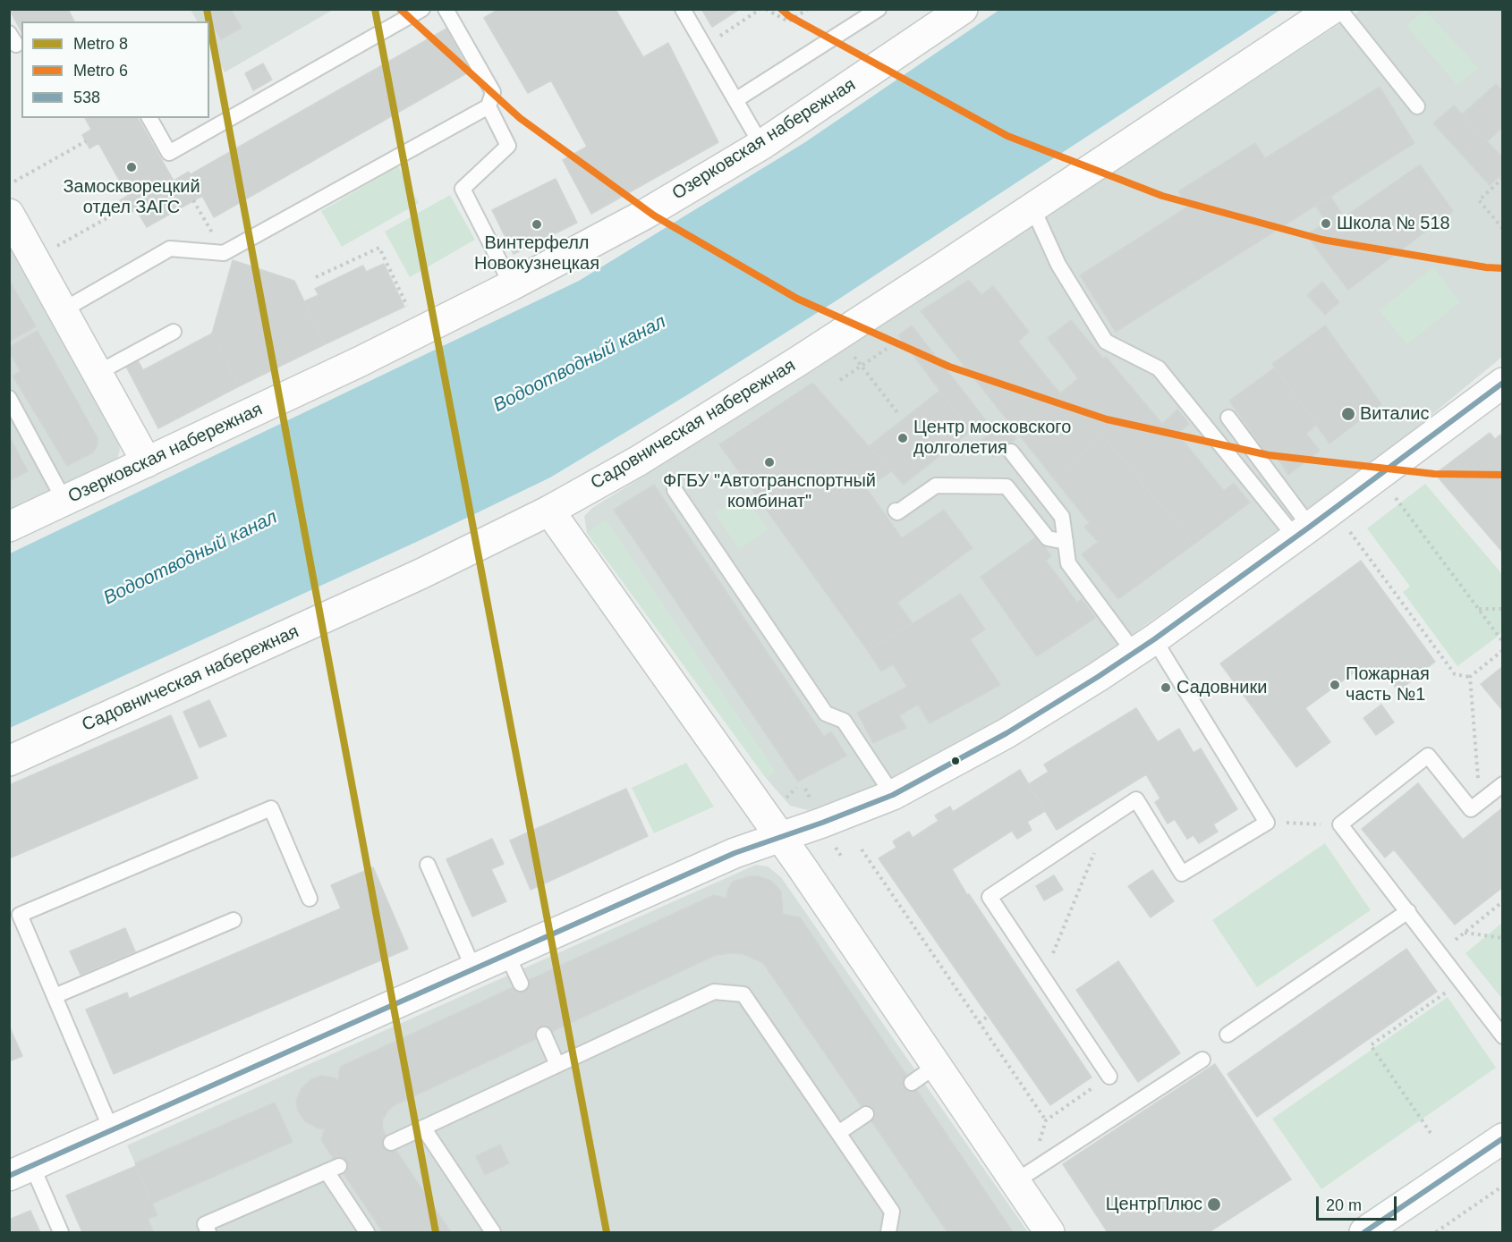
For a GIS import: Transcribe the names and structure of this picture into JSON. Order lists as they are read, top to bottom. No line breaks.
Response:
{"streets":{"street":["Озерковская набережная","Садовническая набережная"]},"water":["Водоотводный канал"],"places":["Замоскворецкий отдел ЗАГС","Школа № 518","Винтерфелл Новокузнецкая","Виталис","Центр московского долголетия","ФГБУ \"Автотранспортный комбинат\"","Пожарная часть №1","Садовники","ЦентрПлюс"],"lines":["metro line 8","metro line 6","transit line 538"],"legend":["Metro 8","Metro 6","538"],"scale_bar":"20 m"}
